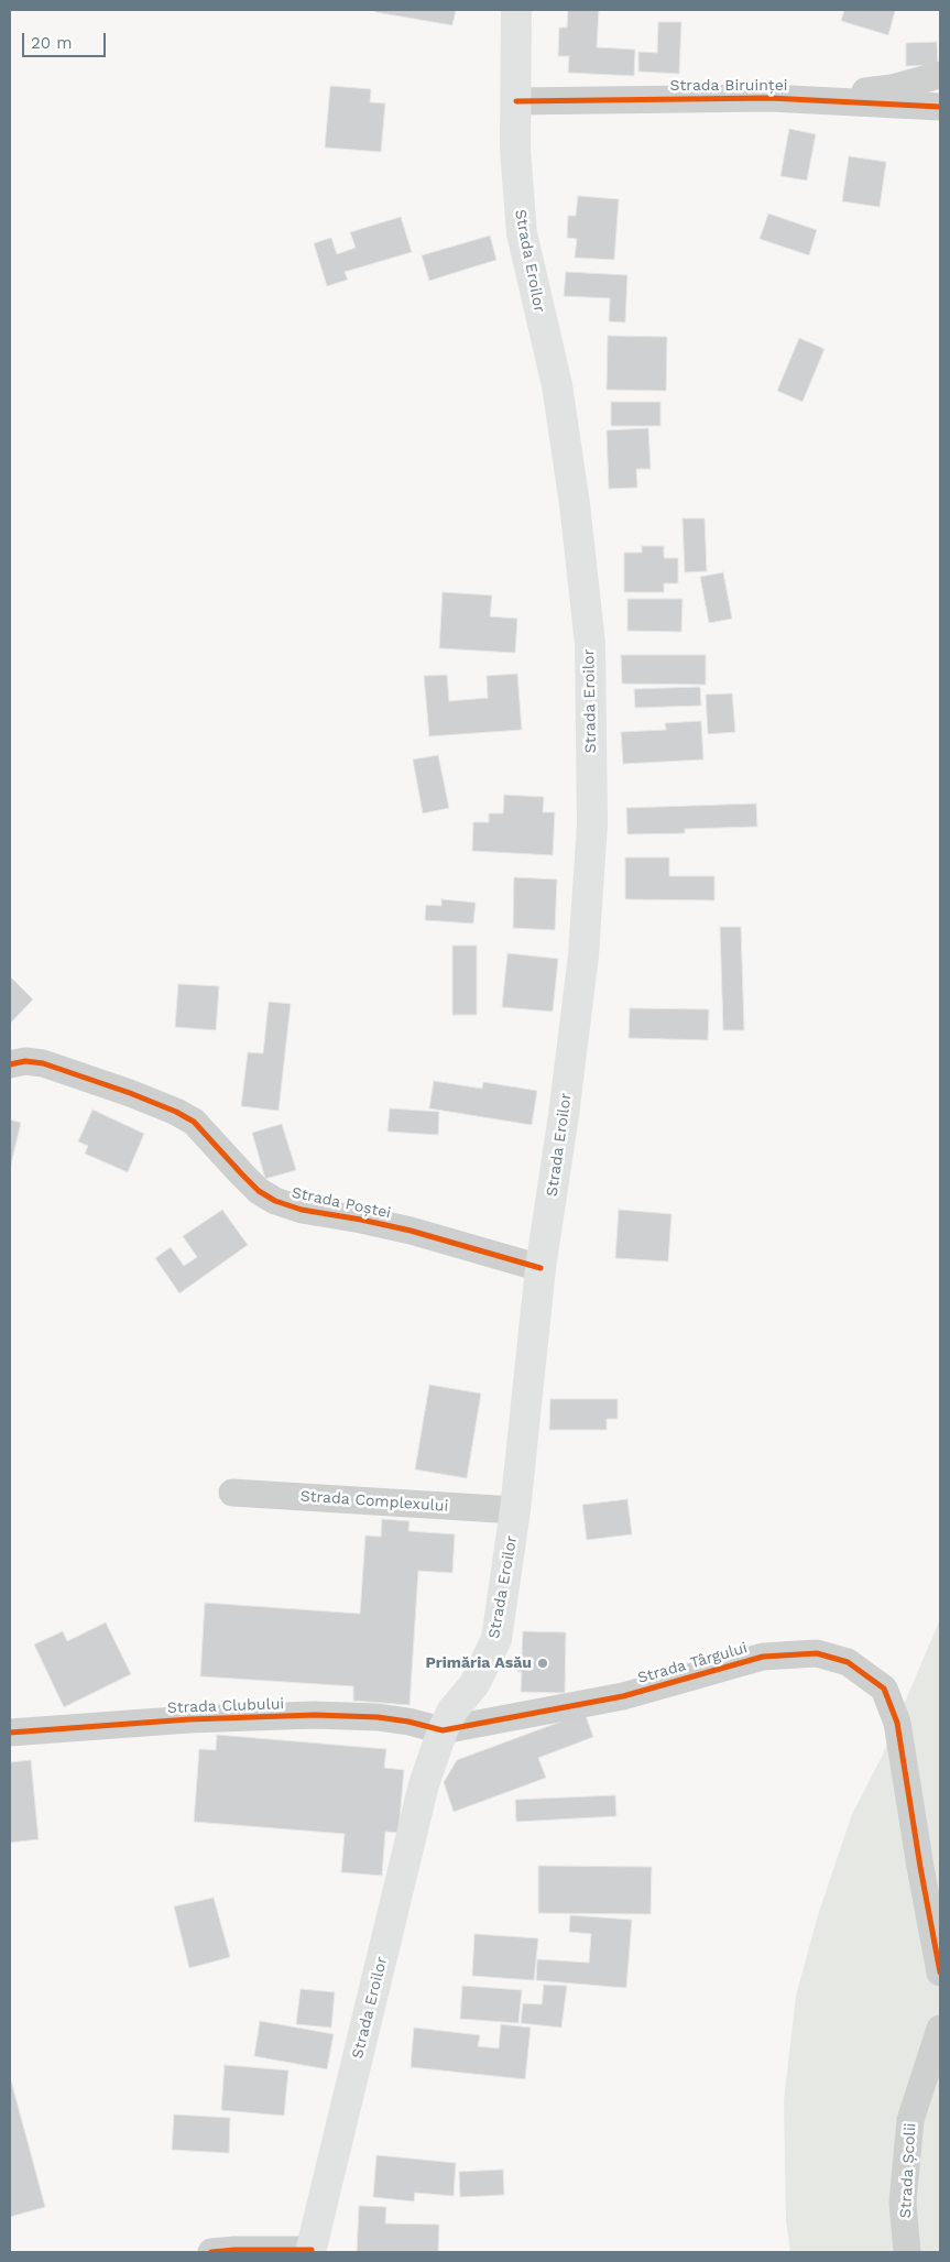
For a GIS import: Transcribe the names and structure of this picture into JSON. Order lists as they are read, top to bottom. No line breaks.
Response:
{"streets":{"main road":["Strada Eroilor"],"street":["Strada Biruinței","Strada Poștei","Strada Complexului","Strada Târgului","Strada Clubului","Strada Școlii"]},"crossings":[["Strada Biruinței","Strada Eroilor"],["Strada Eroilor","Strada Poștei"],["Strada Eroilor","Strada Complexului"],["Strada Eroilor","Strada Târgului"],["Strada Eroilor","Strada Clubului"],["Strada Târgului","Strada Clubului"]],"places":["Primăria Asău"],"scale_bar":"20 m"}
